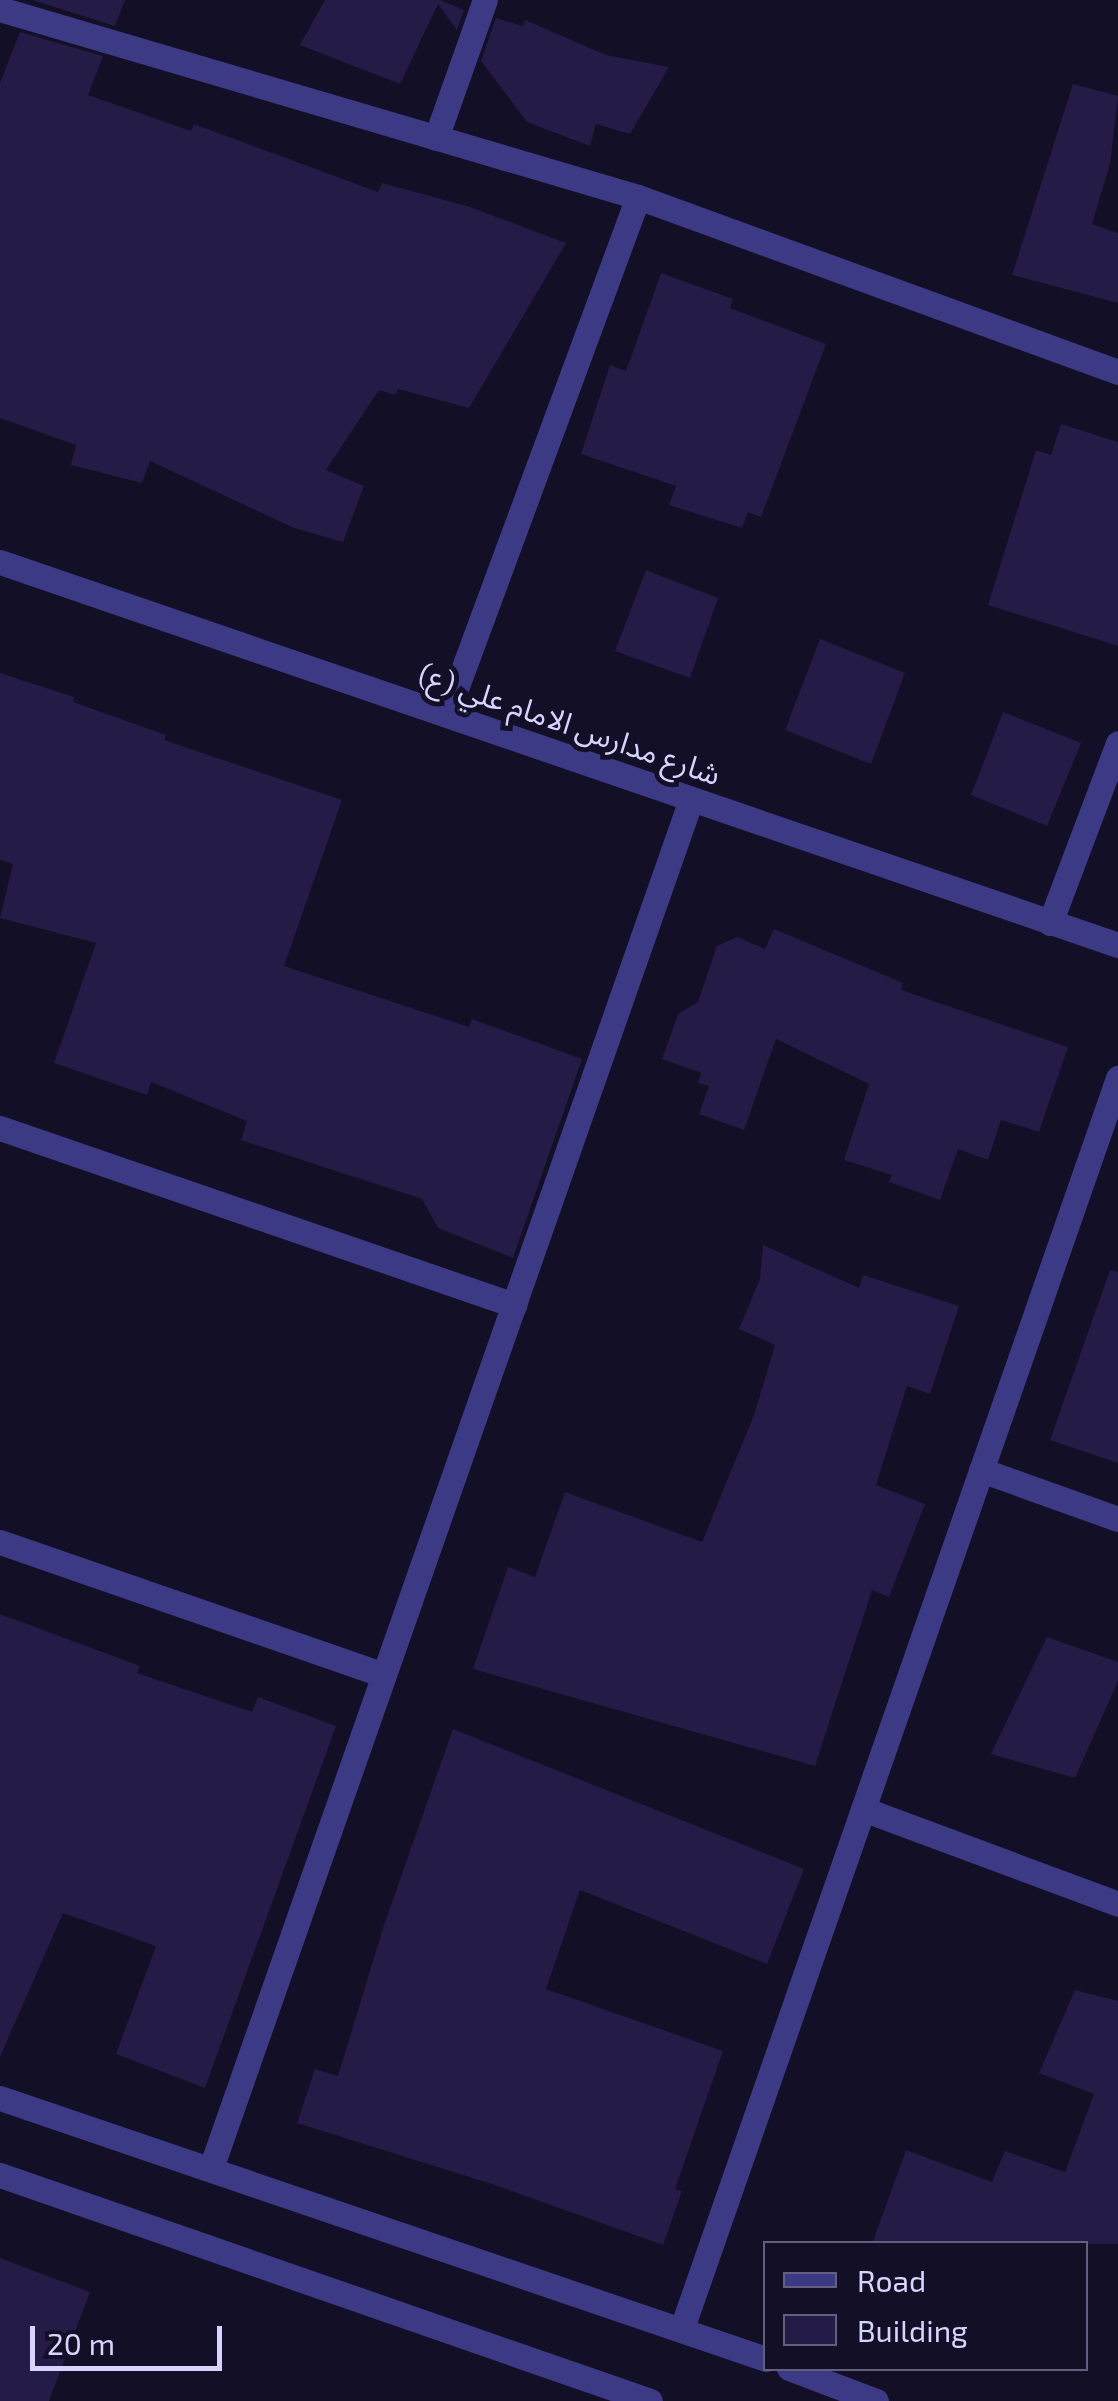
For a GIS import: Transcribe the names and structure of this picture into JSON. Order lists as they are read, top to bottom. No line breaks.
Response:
{"streets":{"street":["شارع مدارس الامام علي (ع)"]},"legend":["Road","Building"],"scale_bar":"20 m"}
